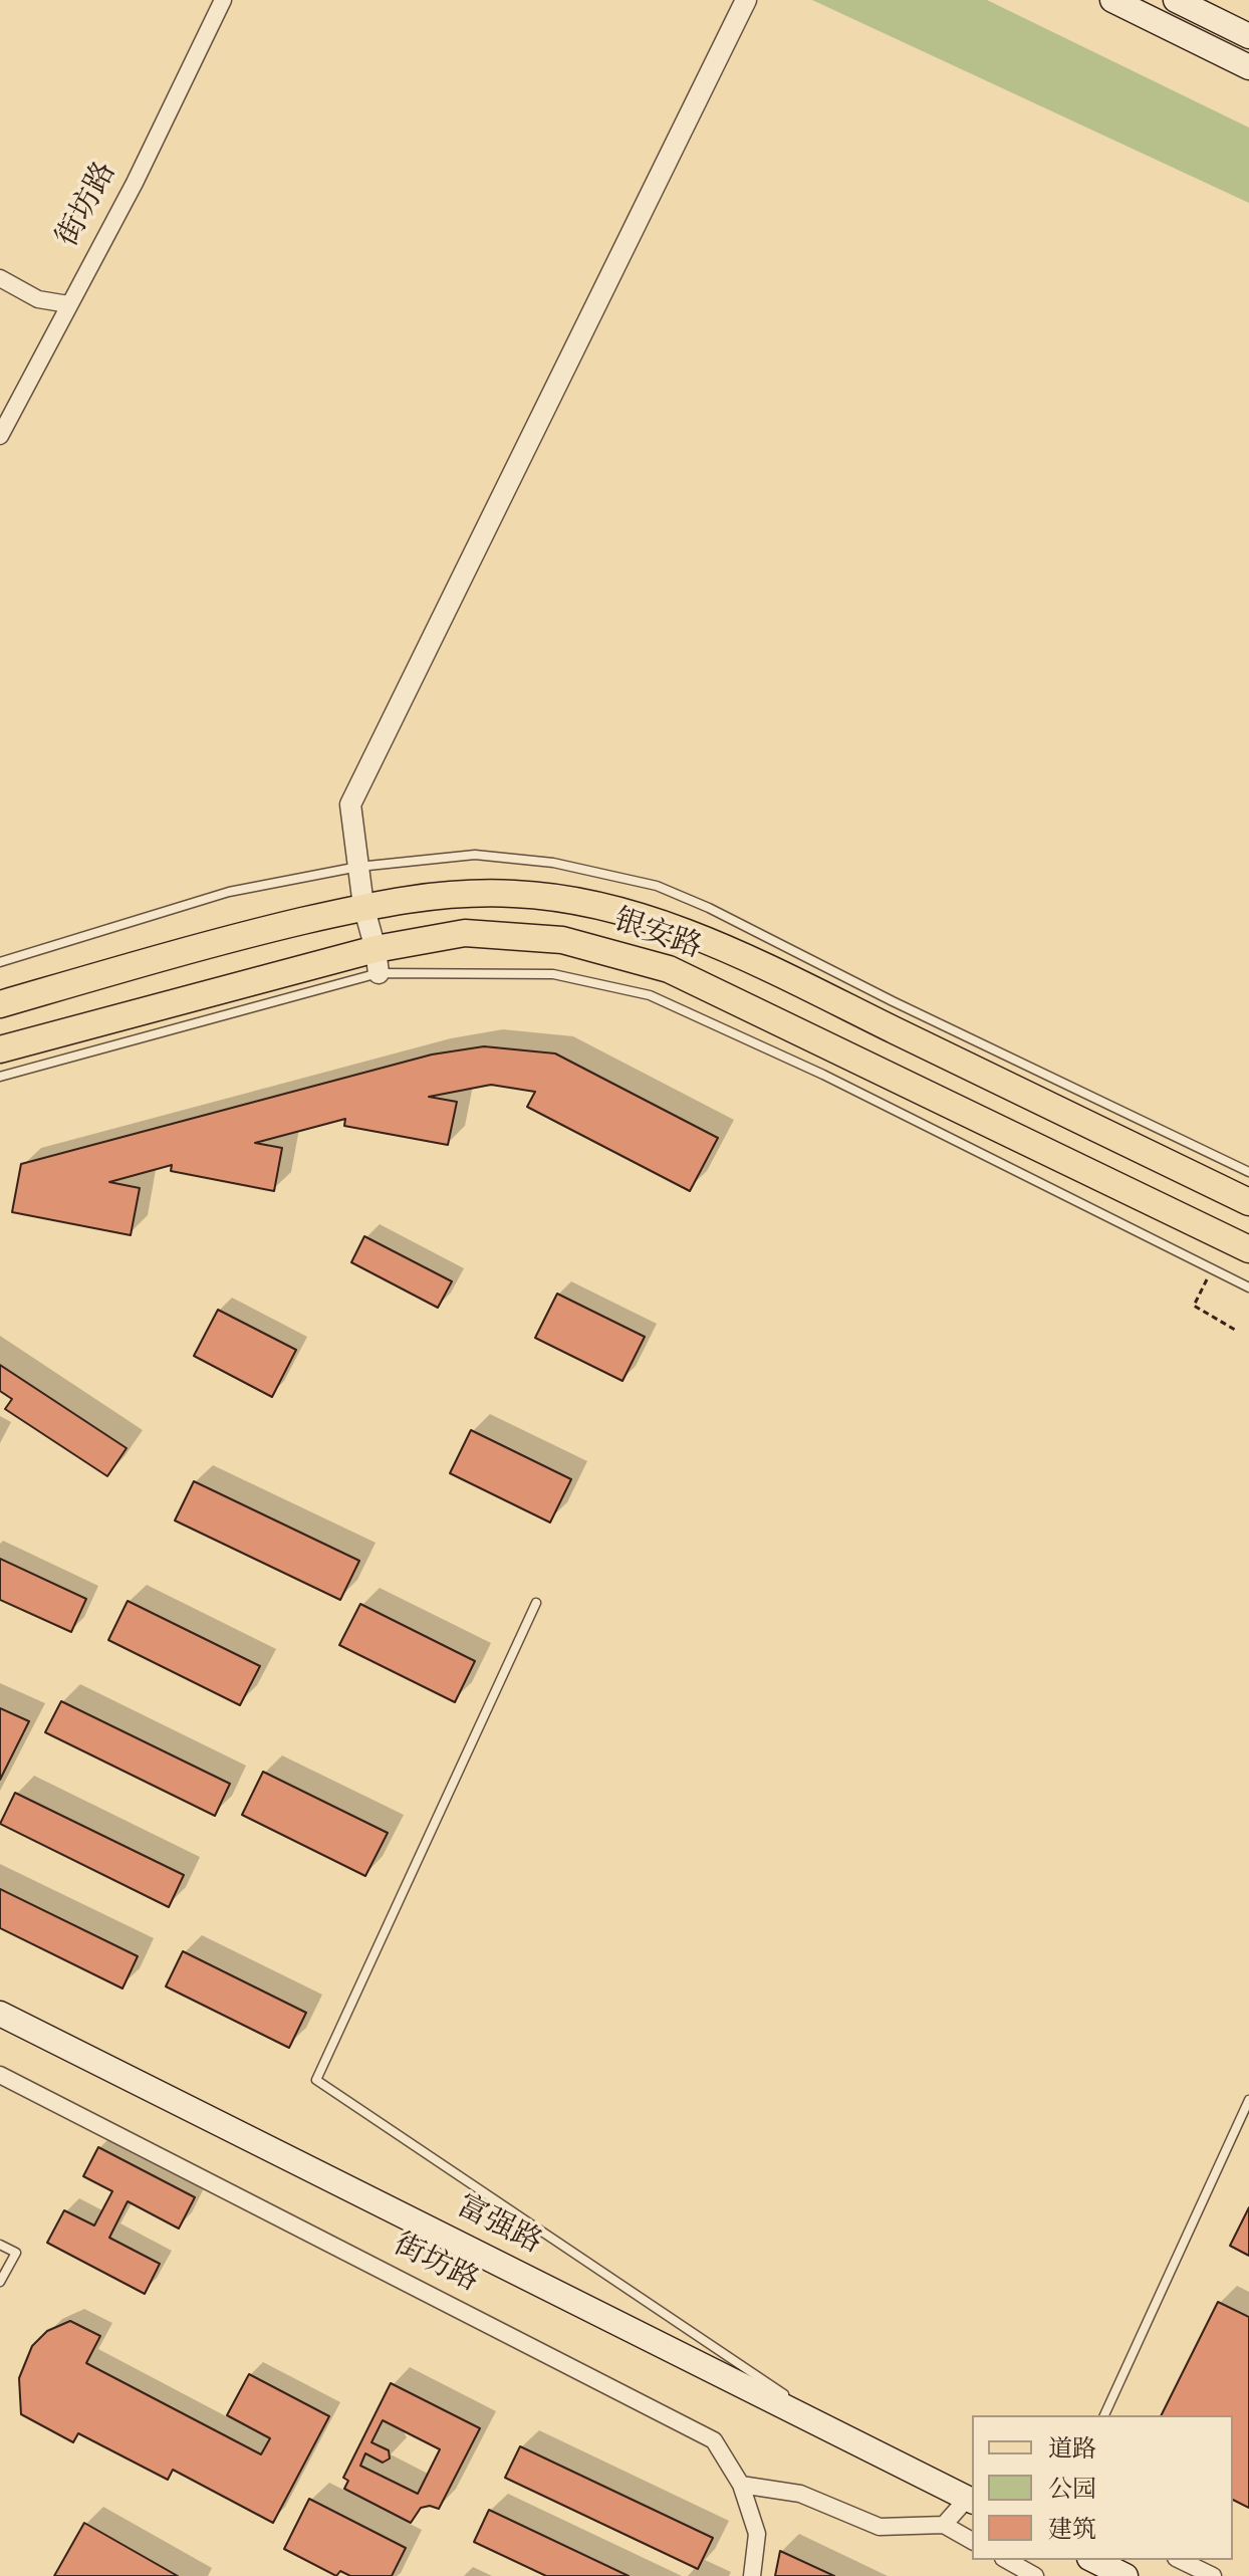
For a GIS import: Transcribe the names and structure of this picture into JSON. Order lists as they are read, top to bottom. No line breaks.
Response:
{"streets":{"main road":["银安路","富强路"],"street":["街坊路"]},"legend":["道路","公园","建筑"]}
